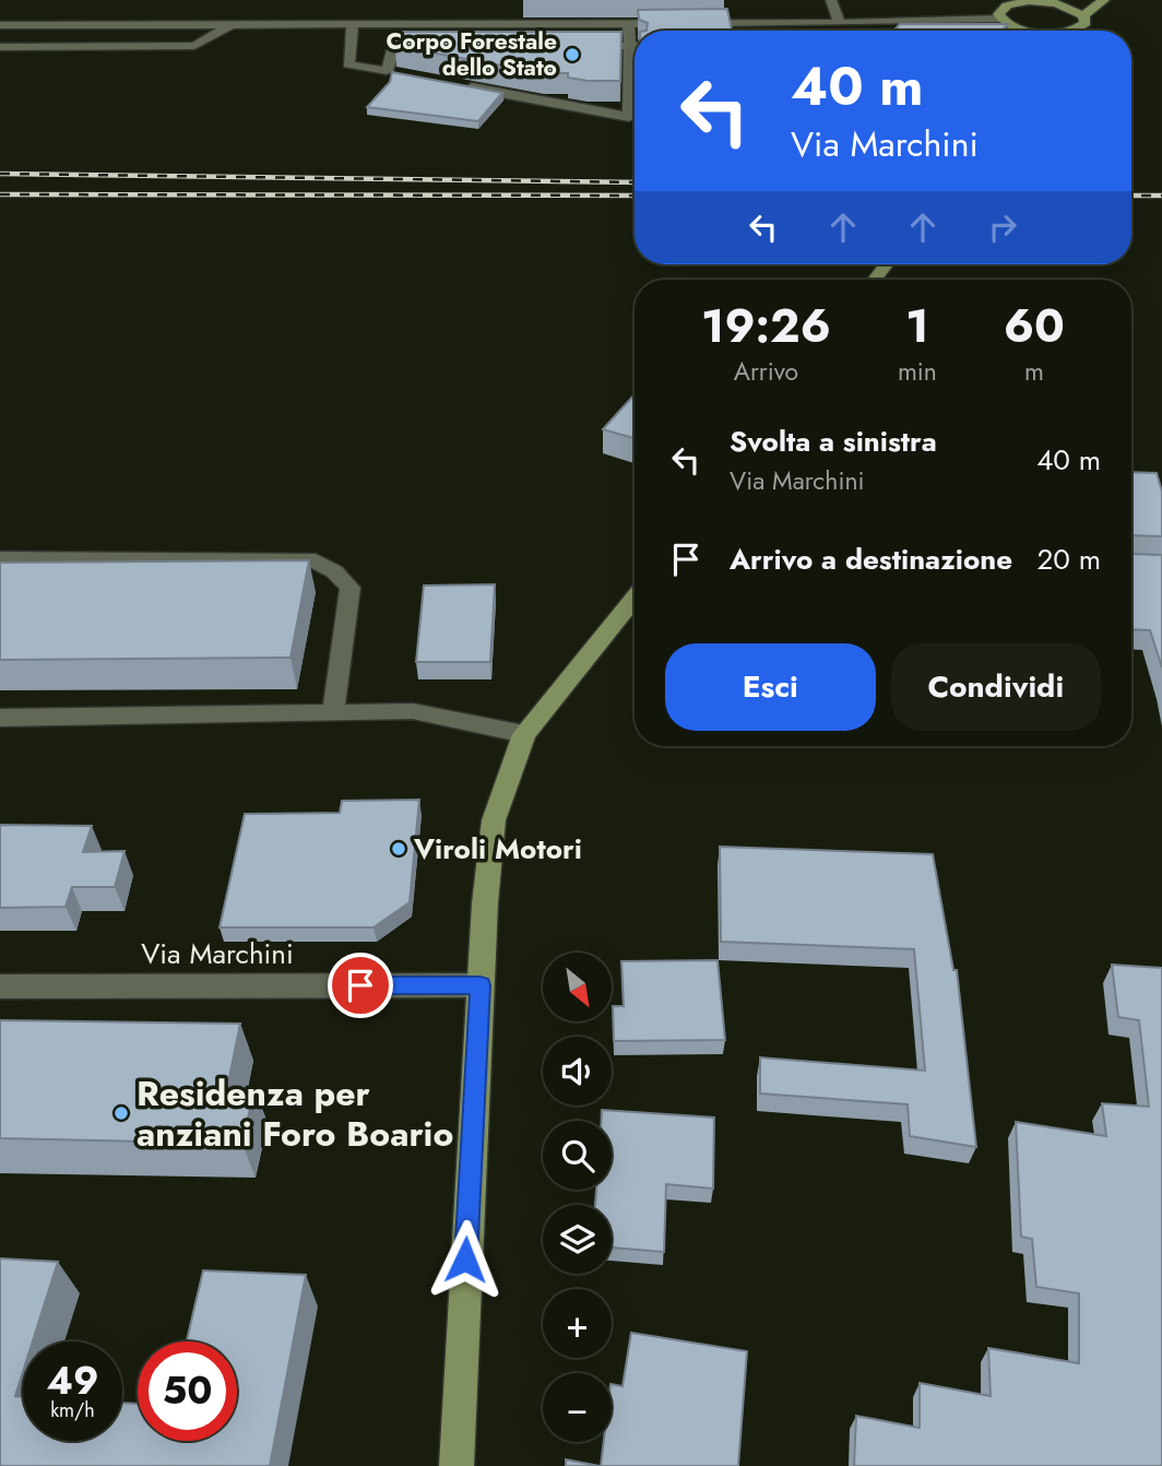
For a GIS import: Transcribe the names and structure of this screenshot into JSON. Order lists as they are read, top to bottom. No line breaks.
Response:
{"streets":{"street":["Via Marchini"]},"places":["Corpo Forestale dello Stato","Viroli Motori","Residenza per anziani Foro Boario"],"north":"bottom right","page":{"turn":["40 m","Via Marchini"],"eta":["19:26","Arrivo","1","min","60","m"],"list":[{"name":"Svolta a sinistra","note":"Via Marchini","value":"40 m"},{"name":"Arrivo a destinazione","value":"20 m"}],"buttons":["Esci","Condividi"],"map_buttons":["+","−"],"speed":"49 km/h","limit":"50"}}
